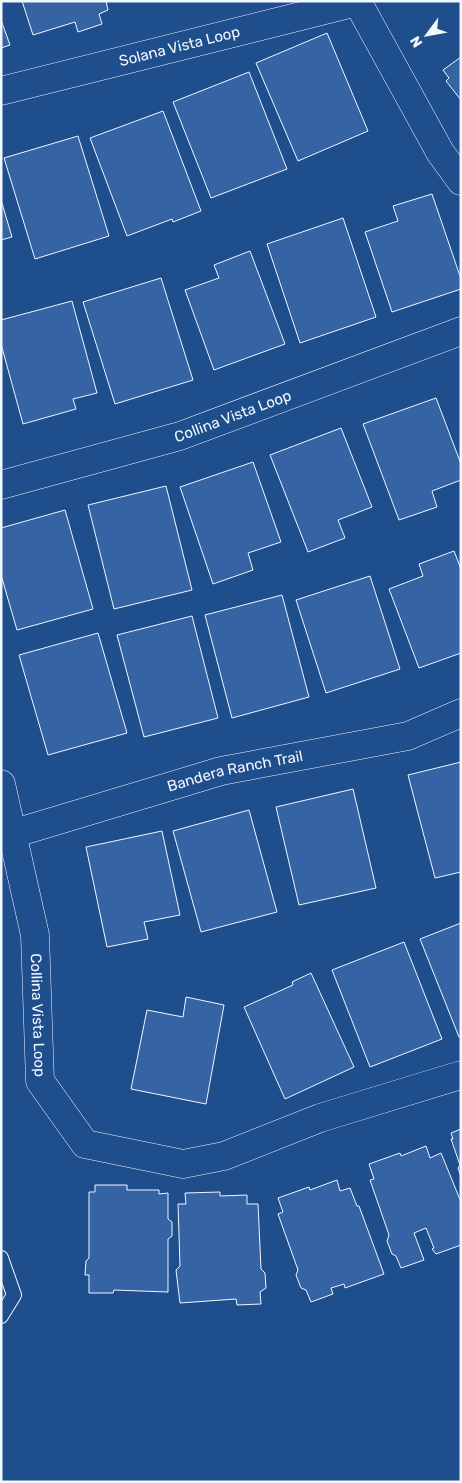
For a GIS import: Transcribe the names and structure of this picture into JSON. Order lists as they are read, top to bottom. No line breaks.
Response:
{"streets":{"street":["Solana Vista Loop","Collina Vista Loop","Bandera Ranch Trail"]},"crossings":[["Collina Vista Loop","Bandera Ranch Trail"]],"north":"bottom left"}
